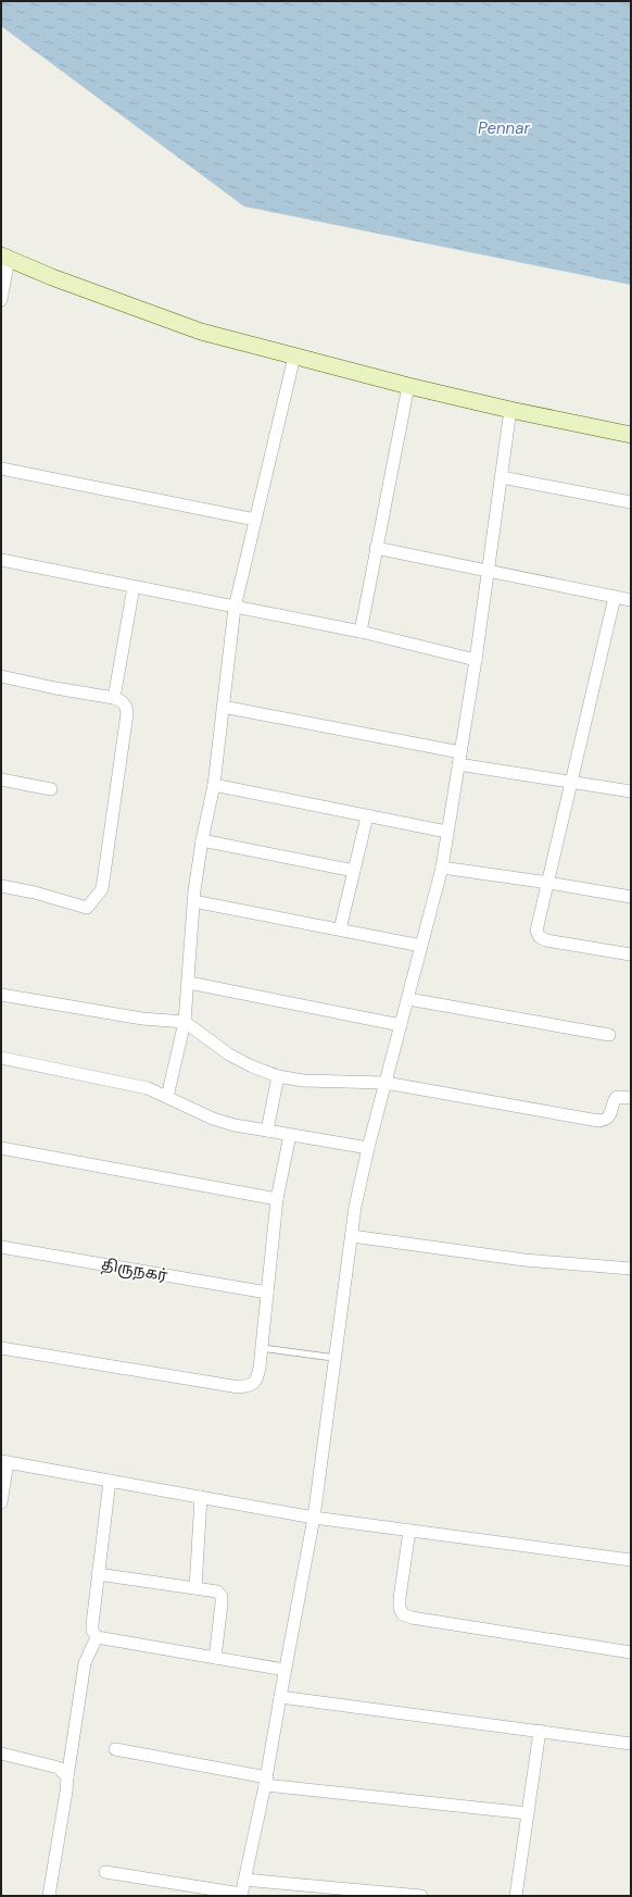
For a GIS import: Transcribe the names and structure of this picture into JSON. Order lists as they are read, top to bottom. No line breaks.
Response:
{"streets":{"street":["திருநகர்"]},"water":["Pennar"]}
